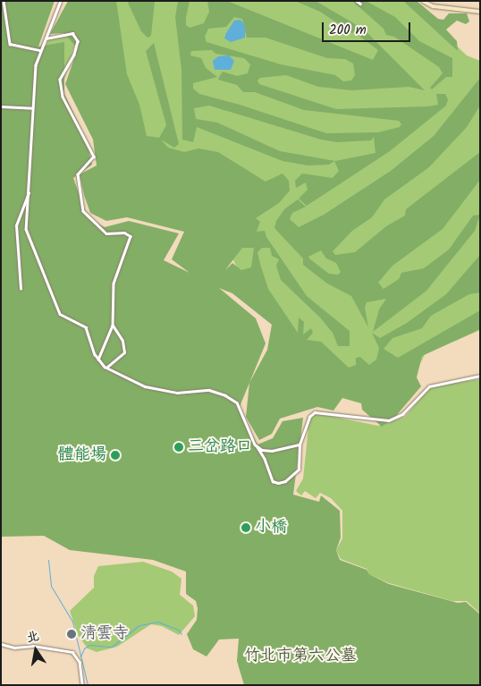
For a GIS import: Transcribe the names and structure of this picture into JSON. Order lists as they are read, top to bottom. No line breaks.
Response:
{"parks":["竹北市第六公墓"],"places":["三岔路口","體能場","小橋","清雲寺"],"scale_bar":"200 m","north":"top"}
